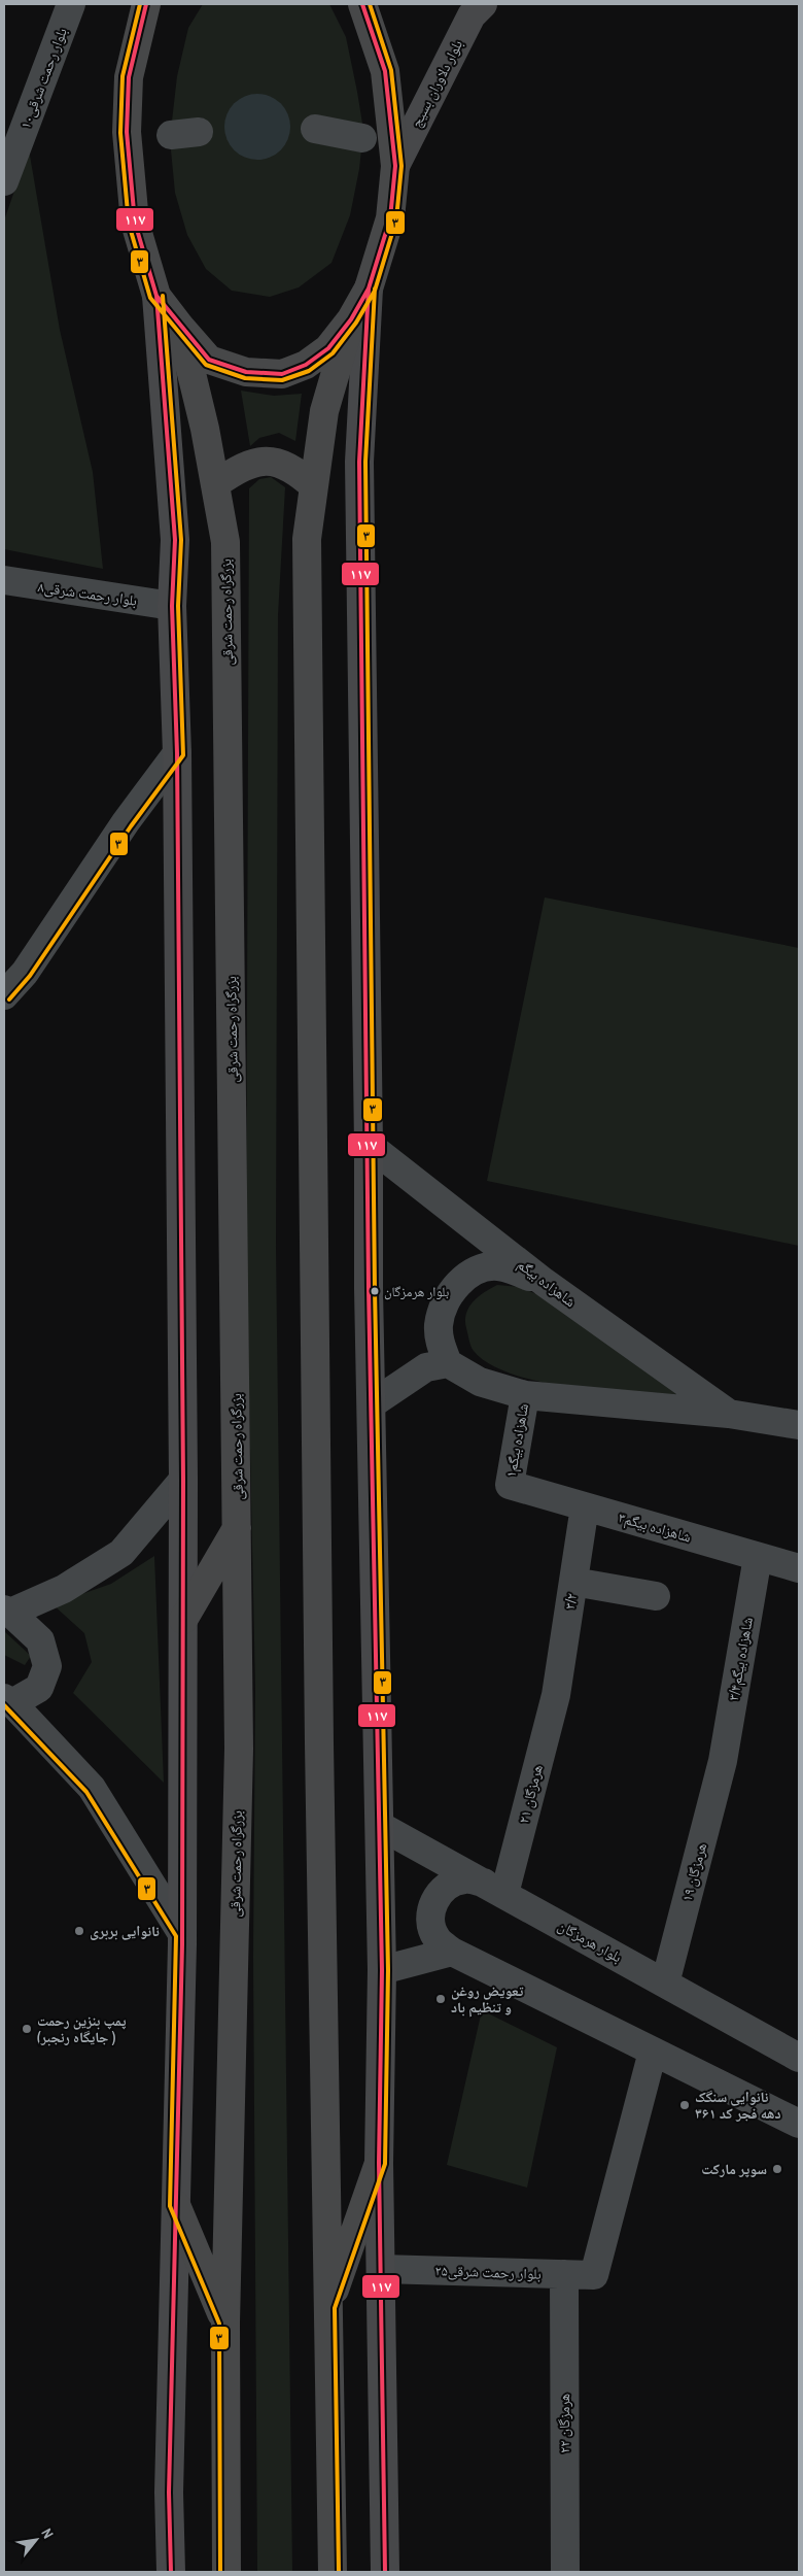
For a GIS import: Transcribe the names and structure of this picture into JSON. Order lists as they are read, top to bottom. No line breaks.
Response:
{"streets":{"highway":["بزرگراه رحمت شرقی"],"main road":["بلوار دلاوران بسیج"],"street":["۱۰بلوار رحمت شرقی","بلوار رحمت شرقی۸","شاهزاده بیگم","شاهزاده بیگم۱","۳شاهزاده بیگم","۳/۲","۳/۴شاهزاده بیگم","هرمزگان ۲۱","هرمزگان ۱۹","بلوار هرمزگان","بلوار رحمت شرقی۲۵","هرمزگان ۲۲"]},"crossings":[["شاهزاده بیگم","شاهزاده بیگم۱"],["شاهزاده بیگم۱","۳شاهزاده بیگم"],["۳شاهزاده بیگم","۳/۲"],["۳شاهزاده بیگم","۳/۴شاهزاده بیگم"],["۳/۲","هرمزگان ۲۱"],["۳/۴شاهزاده بیگم","هرمزگان ۱۹"],["هرمزگان ۲۱","بلوار هرمزگان"],["هرمزگان ۱۹","بلوار هرمزگان"],["بلوار رحمت شرقی۲۵","هرمزگان ۲۲"]],"places":["بلوار هرمزگان","نانوایی بربری","تعویض روغن و تنظیم باد","پمپ بنزین رحمت (جایگاه رنجبر )","نانوایی سنگک دهه فجر کد ۳۶۱","سوپر مارکت"],"lines":["transit line ۱۱۷","transit line ۳"],"north":"top right"}
